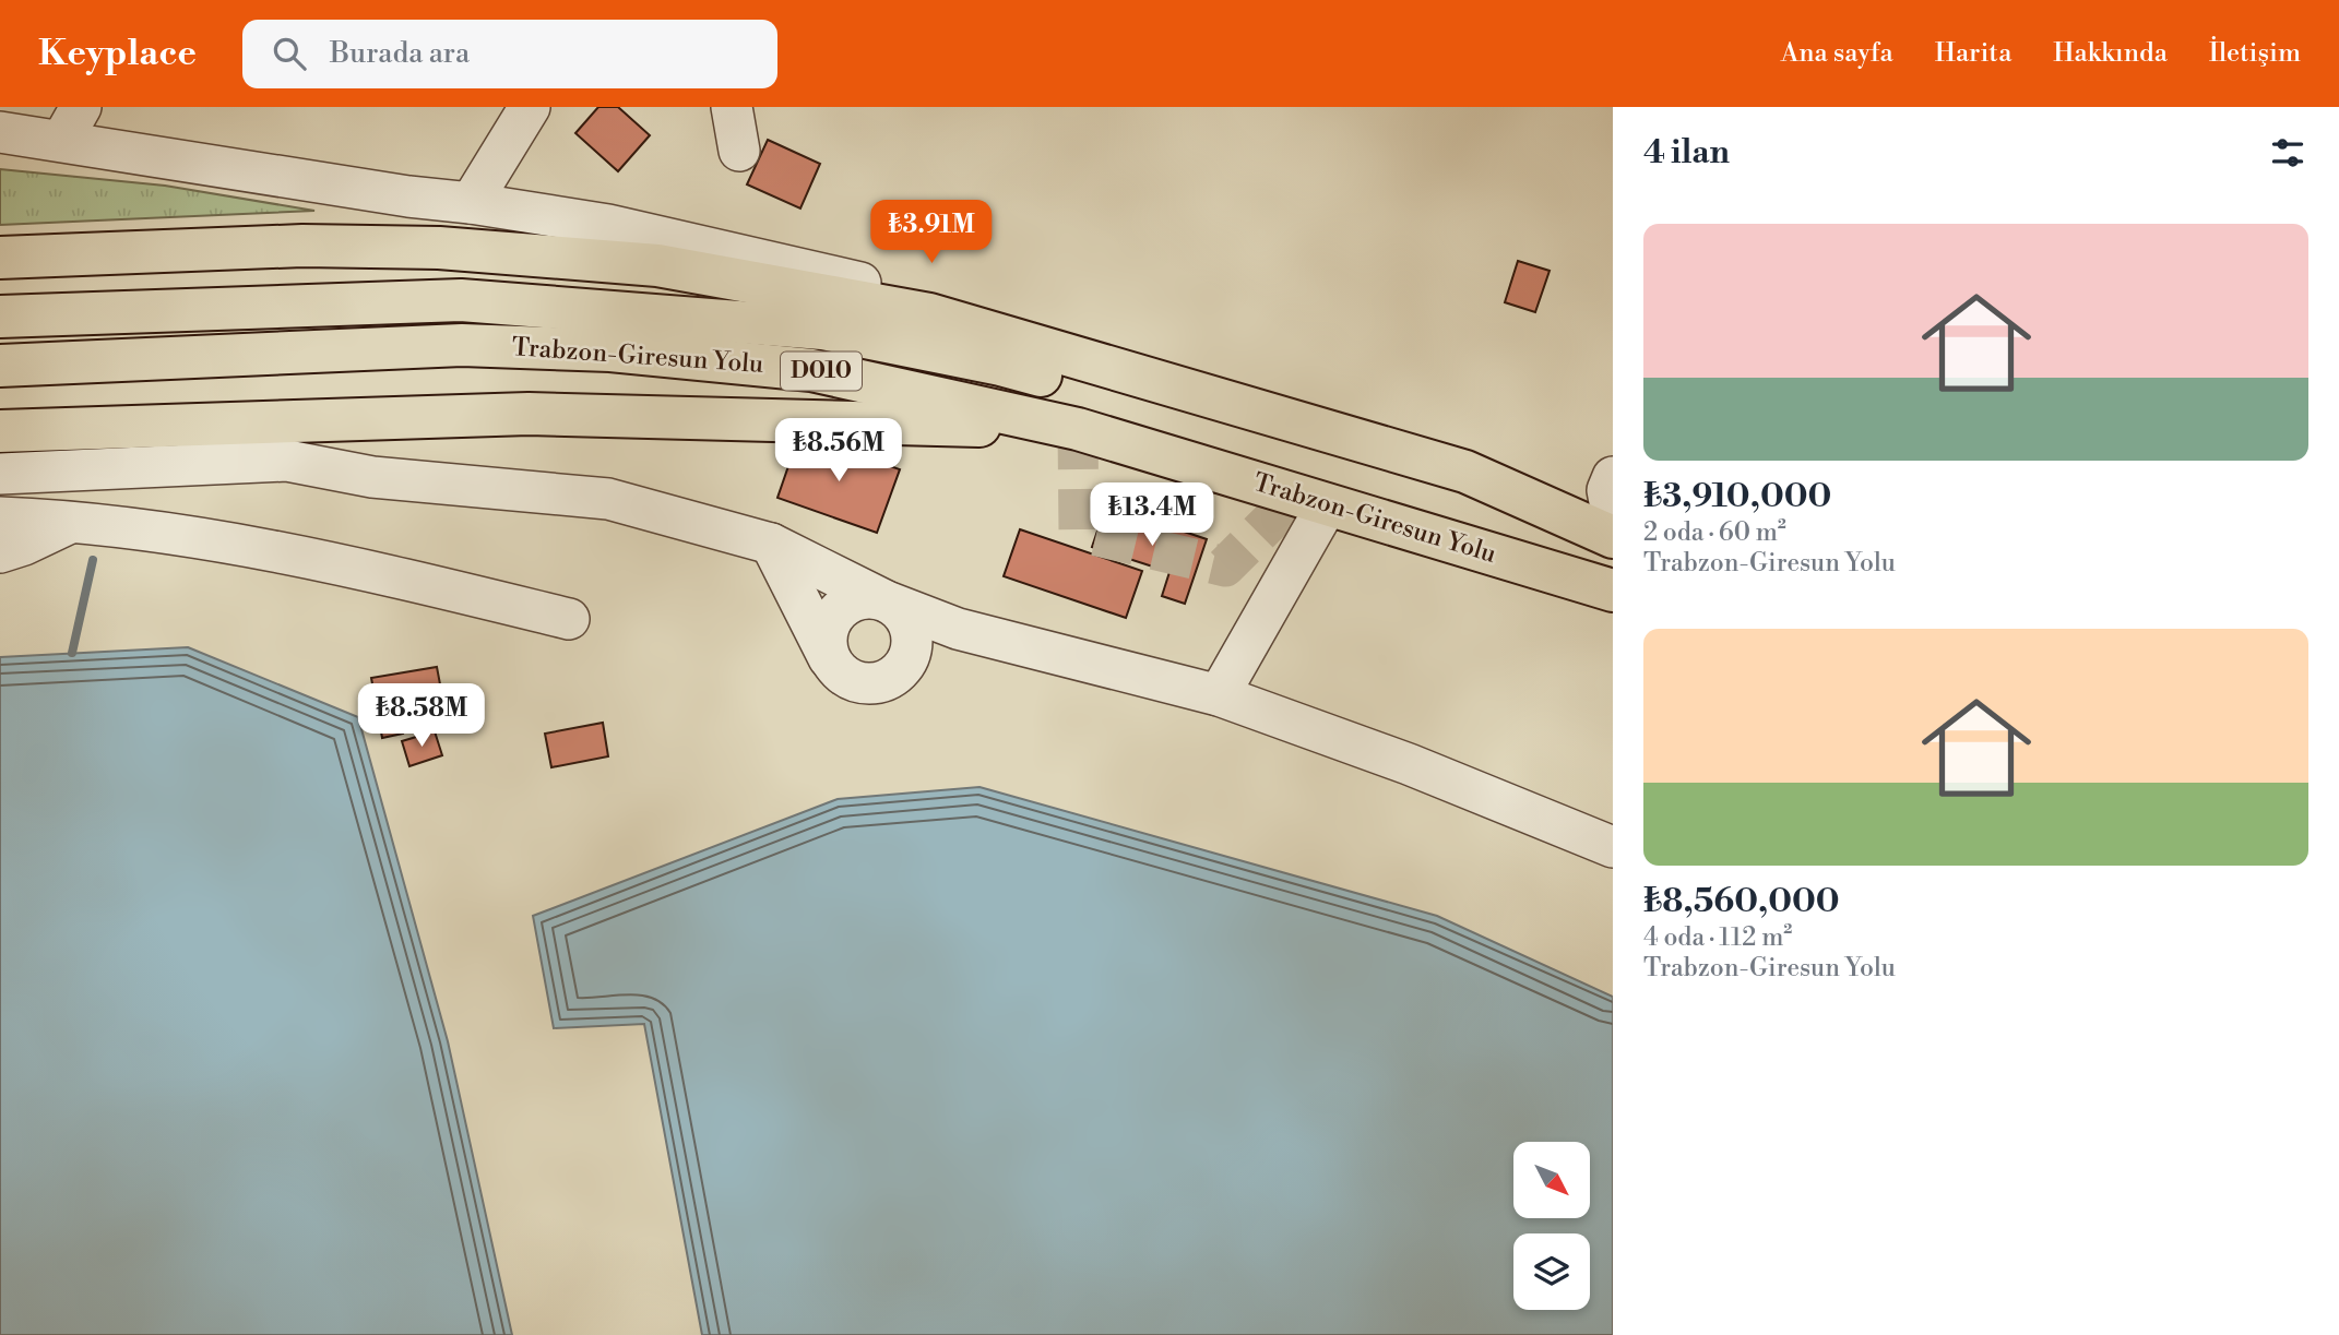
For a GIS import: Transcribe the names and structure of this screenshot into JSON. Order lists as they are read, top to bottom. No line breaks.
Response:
{"streets":{"highway":["Trabzon-Giresun Yolu","D010"]},"north":"bottom right","page":{"header":"Keyplace","search":"Burada ara","nav":["Ana sayfa","Harita","Hakkında","İletişim"],"heading":"4 ilan","list":[{"name":"₺3,910,000","note":"2 oda · 60 m² · Trabzon-Giresun Yolu"},{"name":"₺8,560,000","note":"4 oda · 112 m² · Trabzon-Giresun Yolu"}],"price":["₺3.91M","₺8.56M","₺13.4M","₺8.58M"]}}
